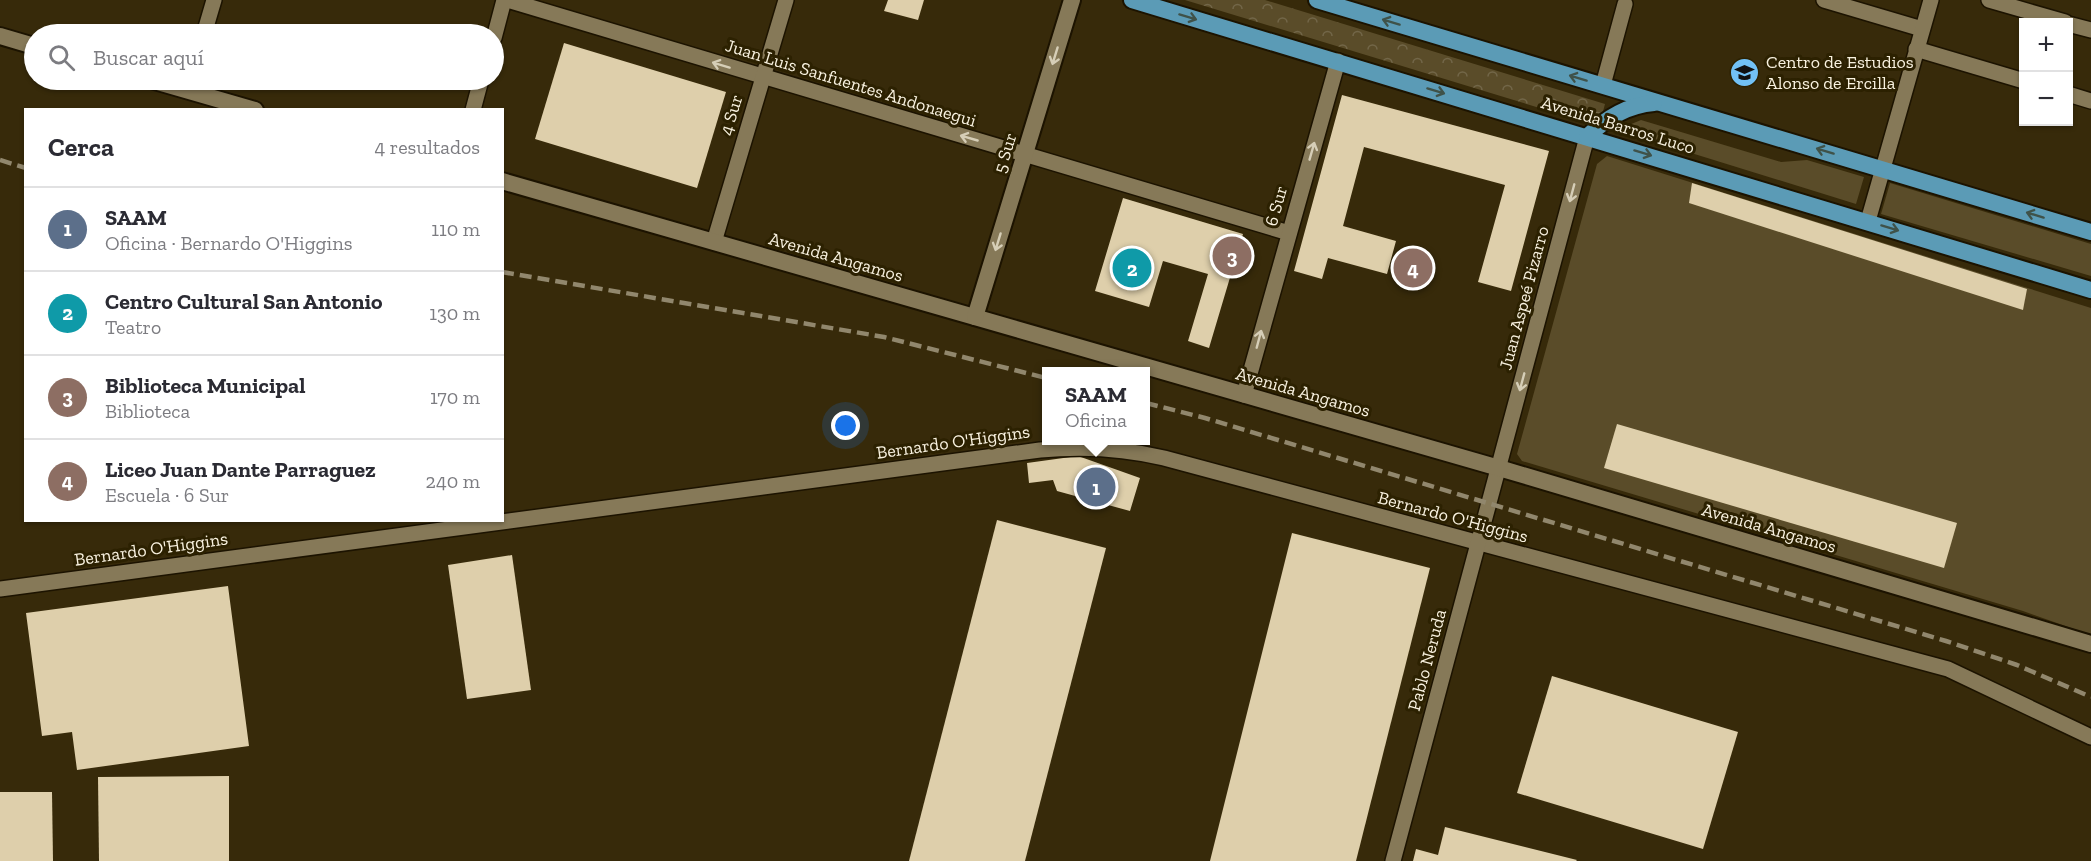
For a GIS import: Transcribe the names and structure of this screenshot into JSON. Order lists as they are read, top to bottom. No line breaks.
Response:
{"streets":{"main road":["Avenida Barros Luco"],"street":["Juan Luis Sanfuentes Andonaegui","4 Sur","5 Sur","6 Sur","Avenida Angamos","Juan Aspeé Pizarro","Bernardo O'Higgins","Pablo Neruda"]},"crossings":[["Juan Luis Sanfuentes Andonaegui","4 Sur"],["Juan Luis Sanfuentes Andonaegui","5 Sur"],["Juan Luis Sanfuentes Andonaegui","6 Sur"],["4 Sur","Avenida Angamos"],["Avenida Barros Luco","6 Sur"],["Avenida Barros Luco","Juan Aspeé Pizarro"],["5 Sur","Avenida Angamos"],["6 Sur","Avenida Angamos"],["Avenida Angamos","Juan Aspeé Pizarro"],["Avenida Angamos","Pablo Neruda"],["Juan Aspeé Pizarro","Pablo Neruda"],["Bernardo O'Higgins","Pablo Neruda"]],"one_way":["Juan Luis Sanfuentes Andonaegui","5 Sur","6 Sur","Juan Aspeé Pizarro"],"places":{"school or university":["Centro de Estudios Alonso de Ercilla"]},"page":{"map_buttons":["+","−"],"search":"Buscar aquí","heading":["Cerca","4 resultados"],"list":[{"mark":"1","name":"SAAM","note":"Oficina · Bernardo O'Higgins","value":"110 m"},{"mark":"2","name":"Centro Cultural San Antonio","note":"Teatro","value":"130 m"},{"mark":"3","name":"Biblioteca Municipal","note":"Biblioteca","value":"170 m"},{"mark":"4","name":"Liceo Juan Dante Parraguez","note":"Escuela · 6 Sur","value":"240 m"}],"pins":["3","2","4","1"],"popup":["SAAM","Oficina"]}}
